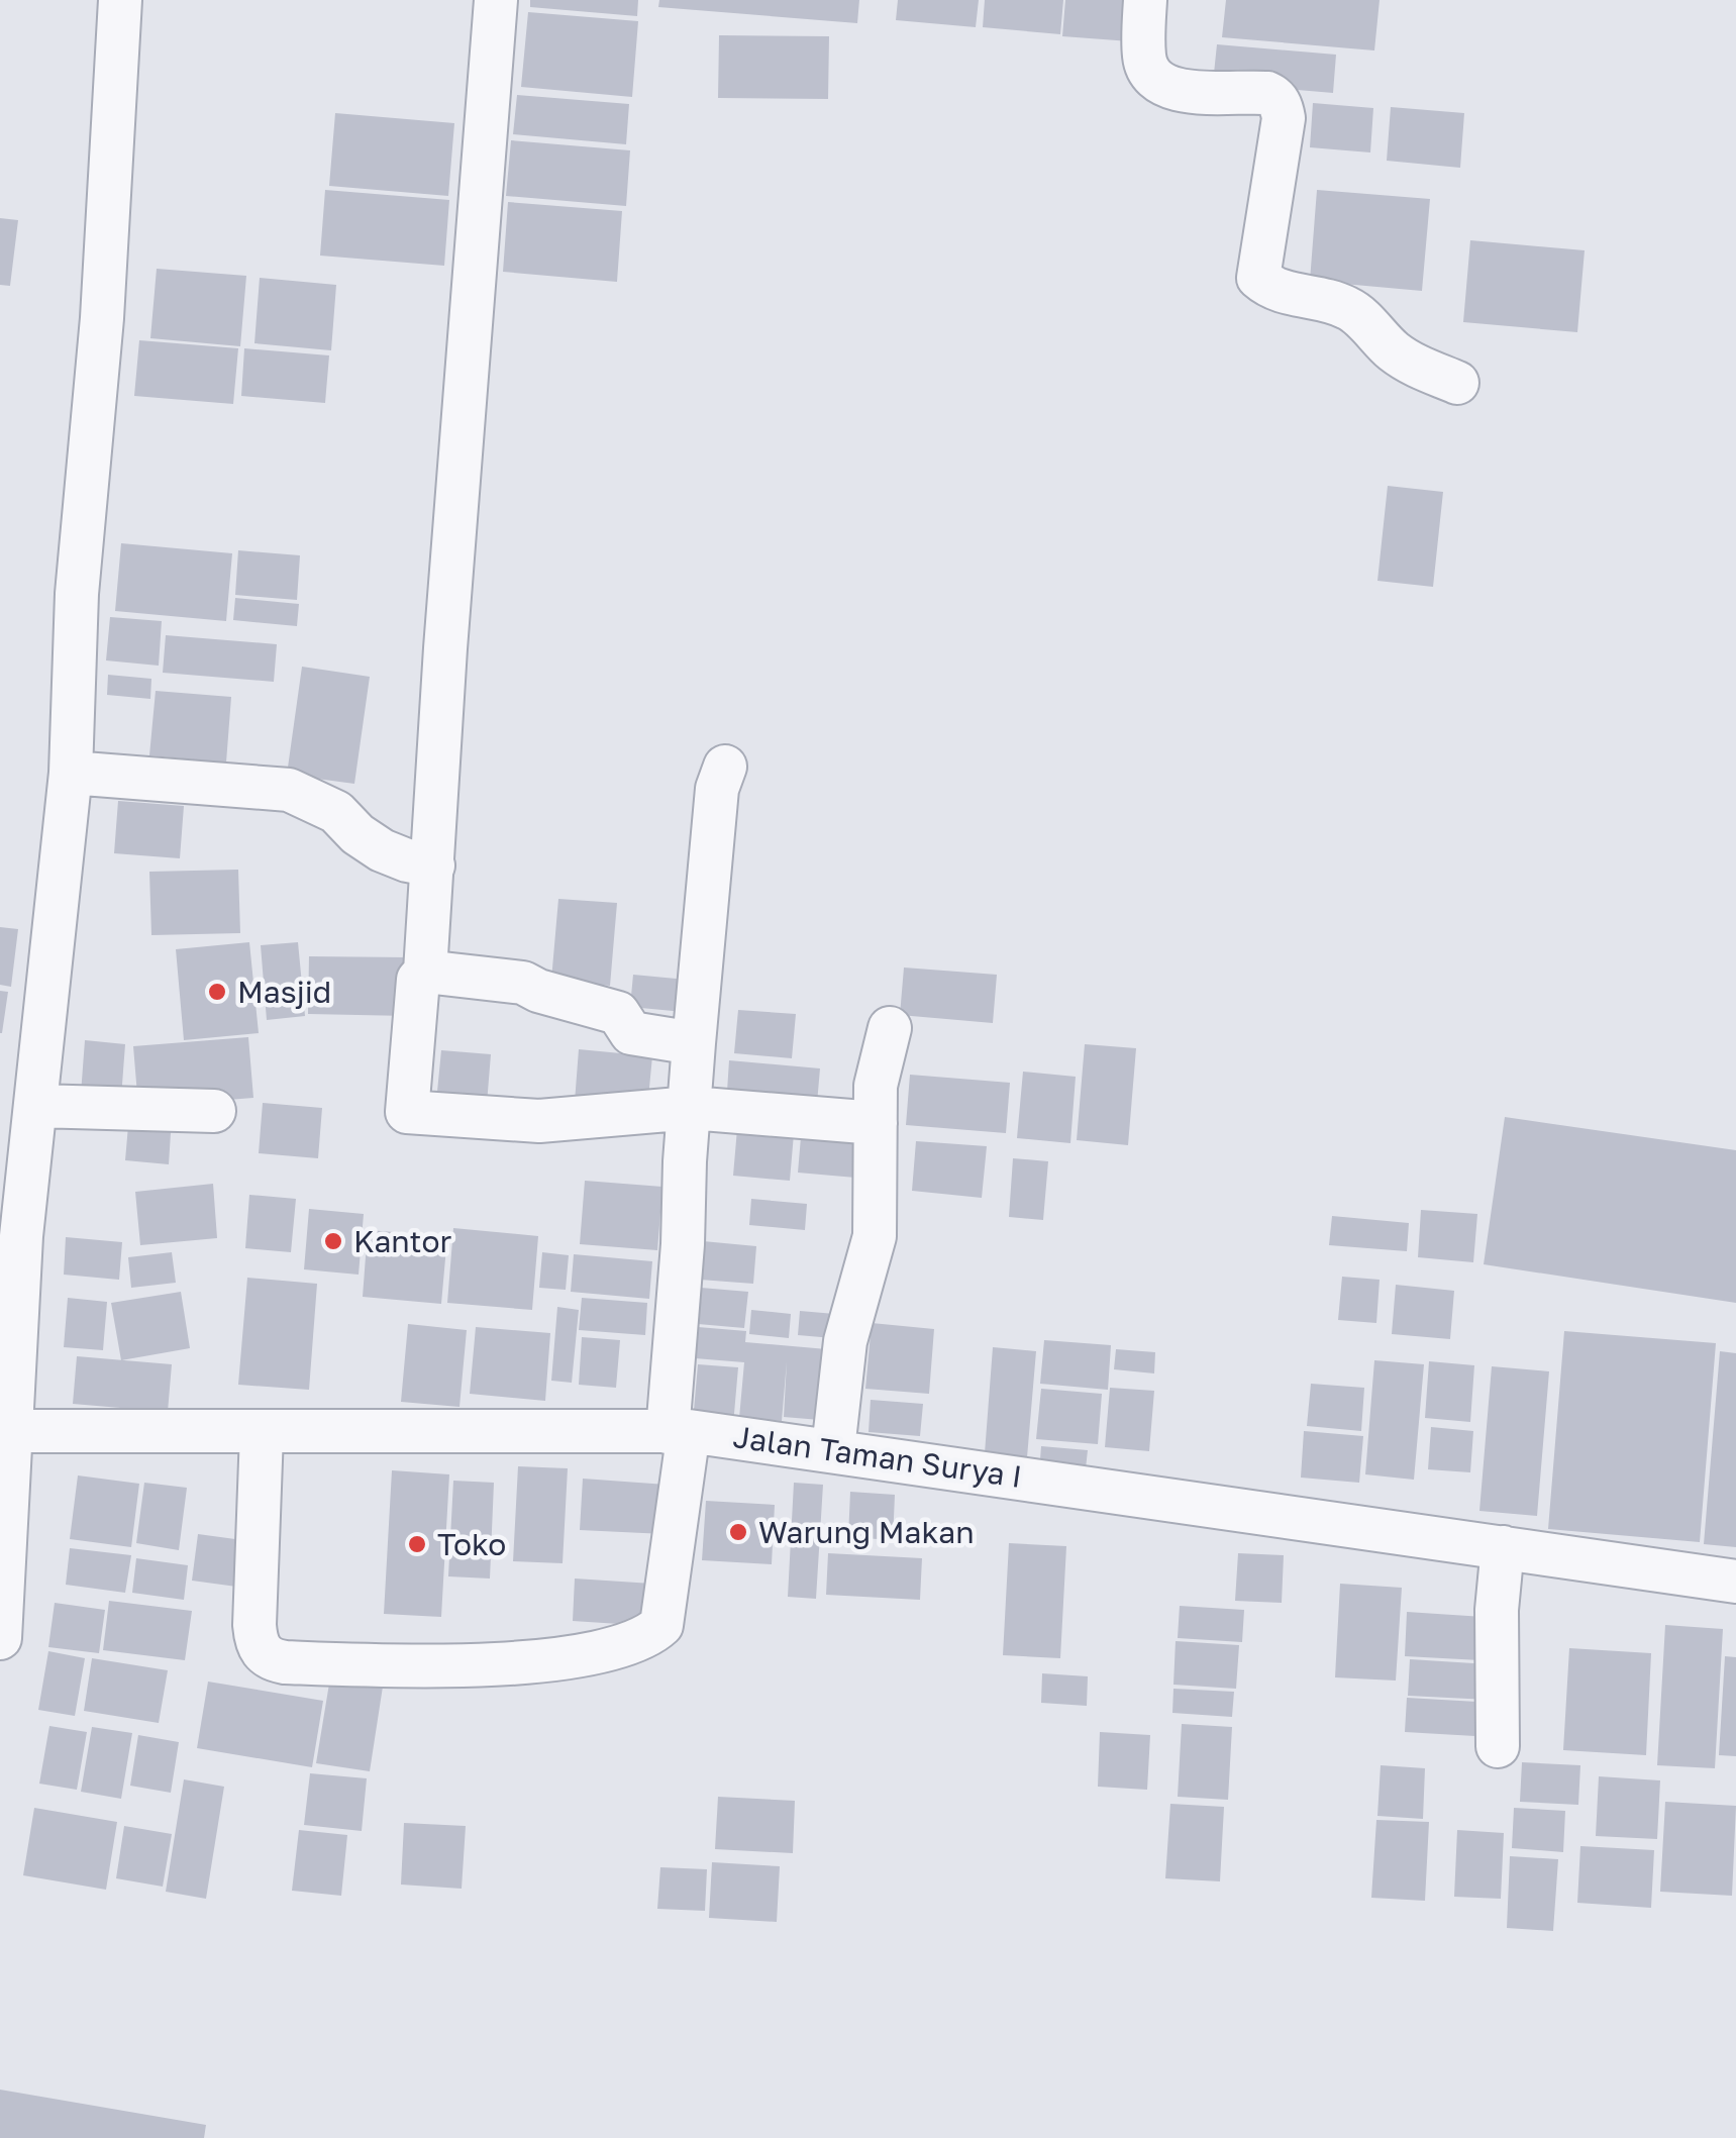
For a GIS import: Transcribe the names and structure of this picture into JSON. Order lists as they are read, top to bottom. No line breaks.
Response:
{"streets":{"street":["Jalan Taman Surya I"]},"places":["Masjid","Kantor","Warung Makan","Toko"]}
